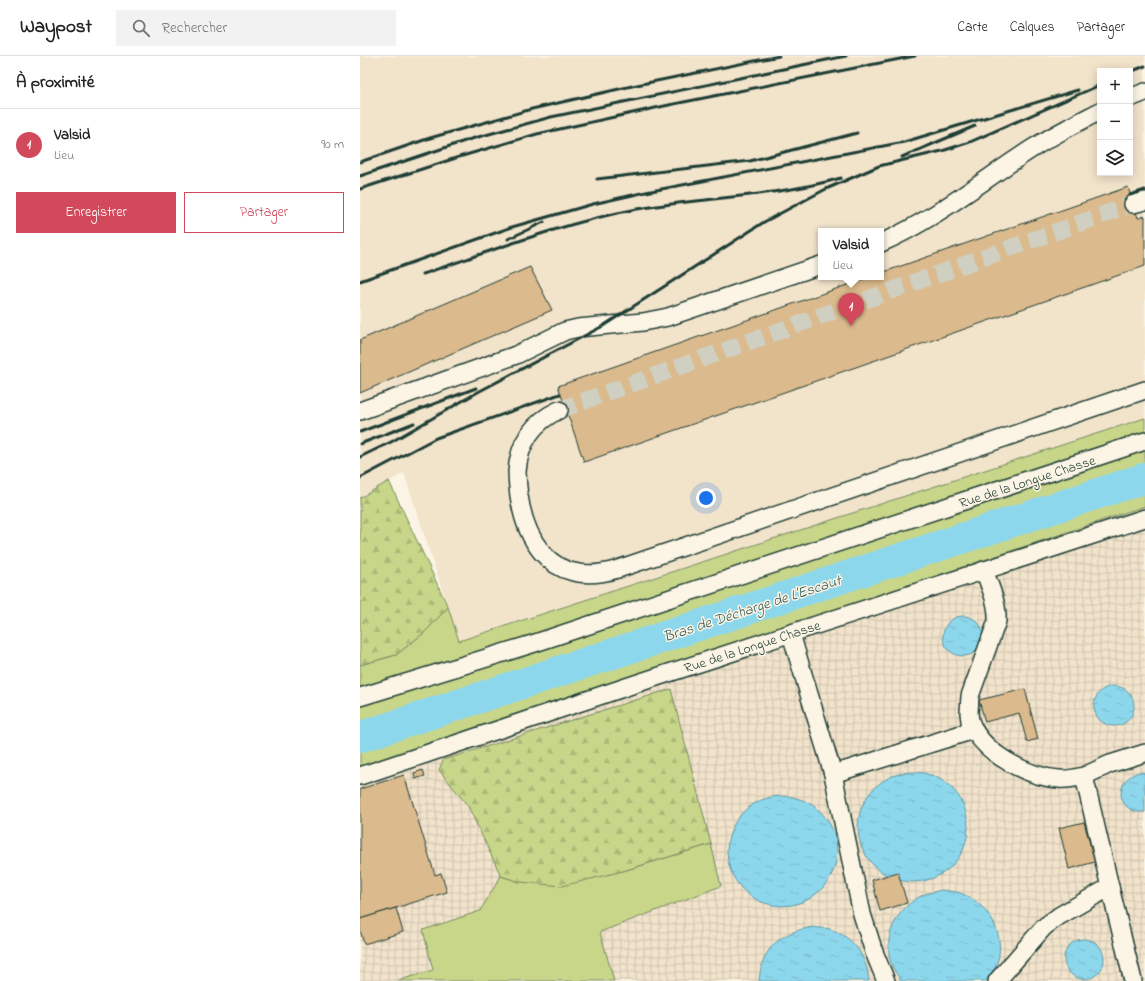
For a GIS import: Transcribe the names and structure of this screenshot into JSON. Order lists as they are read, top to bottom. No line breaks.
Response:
{"streets":{"street":["Rue de la Longue Chasse"]},"water":["Bras de Décharge de L'Escaut"],"page":{"header":"Waypost","search":"Rechercher","nav":["Carte","Calques","Partager"],"heading":"À proximité","map_buttons":["+","−"],"list":[{"mark":"1","name":"Valsid","note":"Lieu","value":"90 m"}],"buttons":["Enregistrer","Partager"],"popup":["Valsid","Lieu"],"pins":"1"}}
